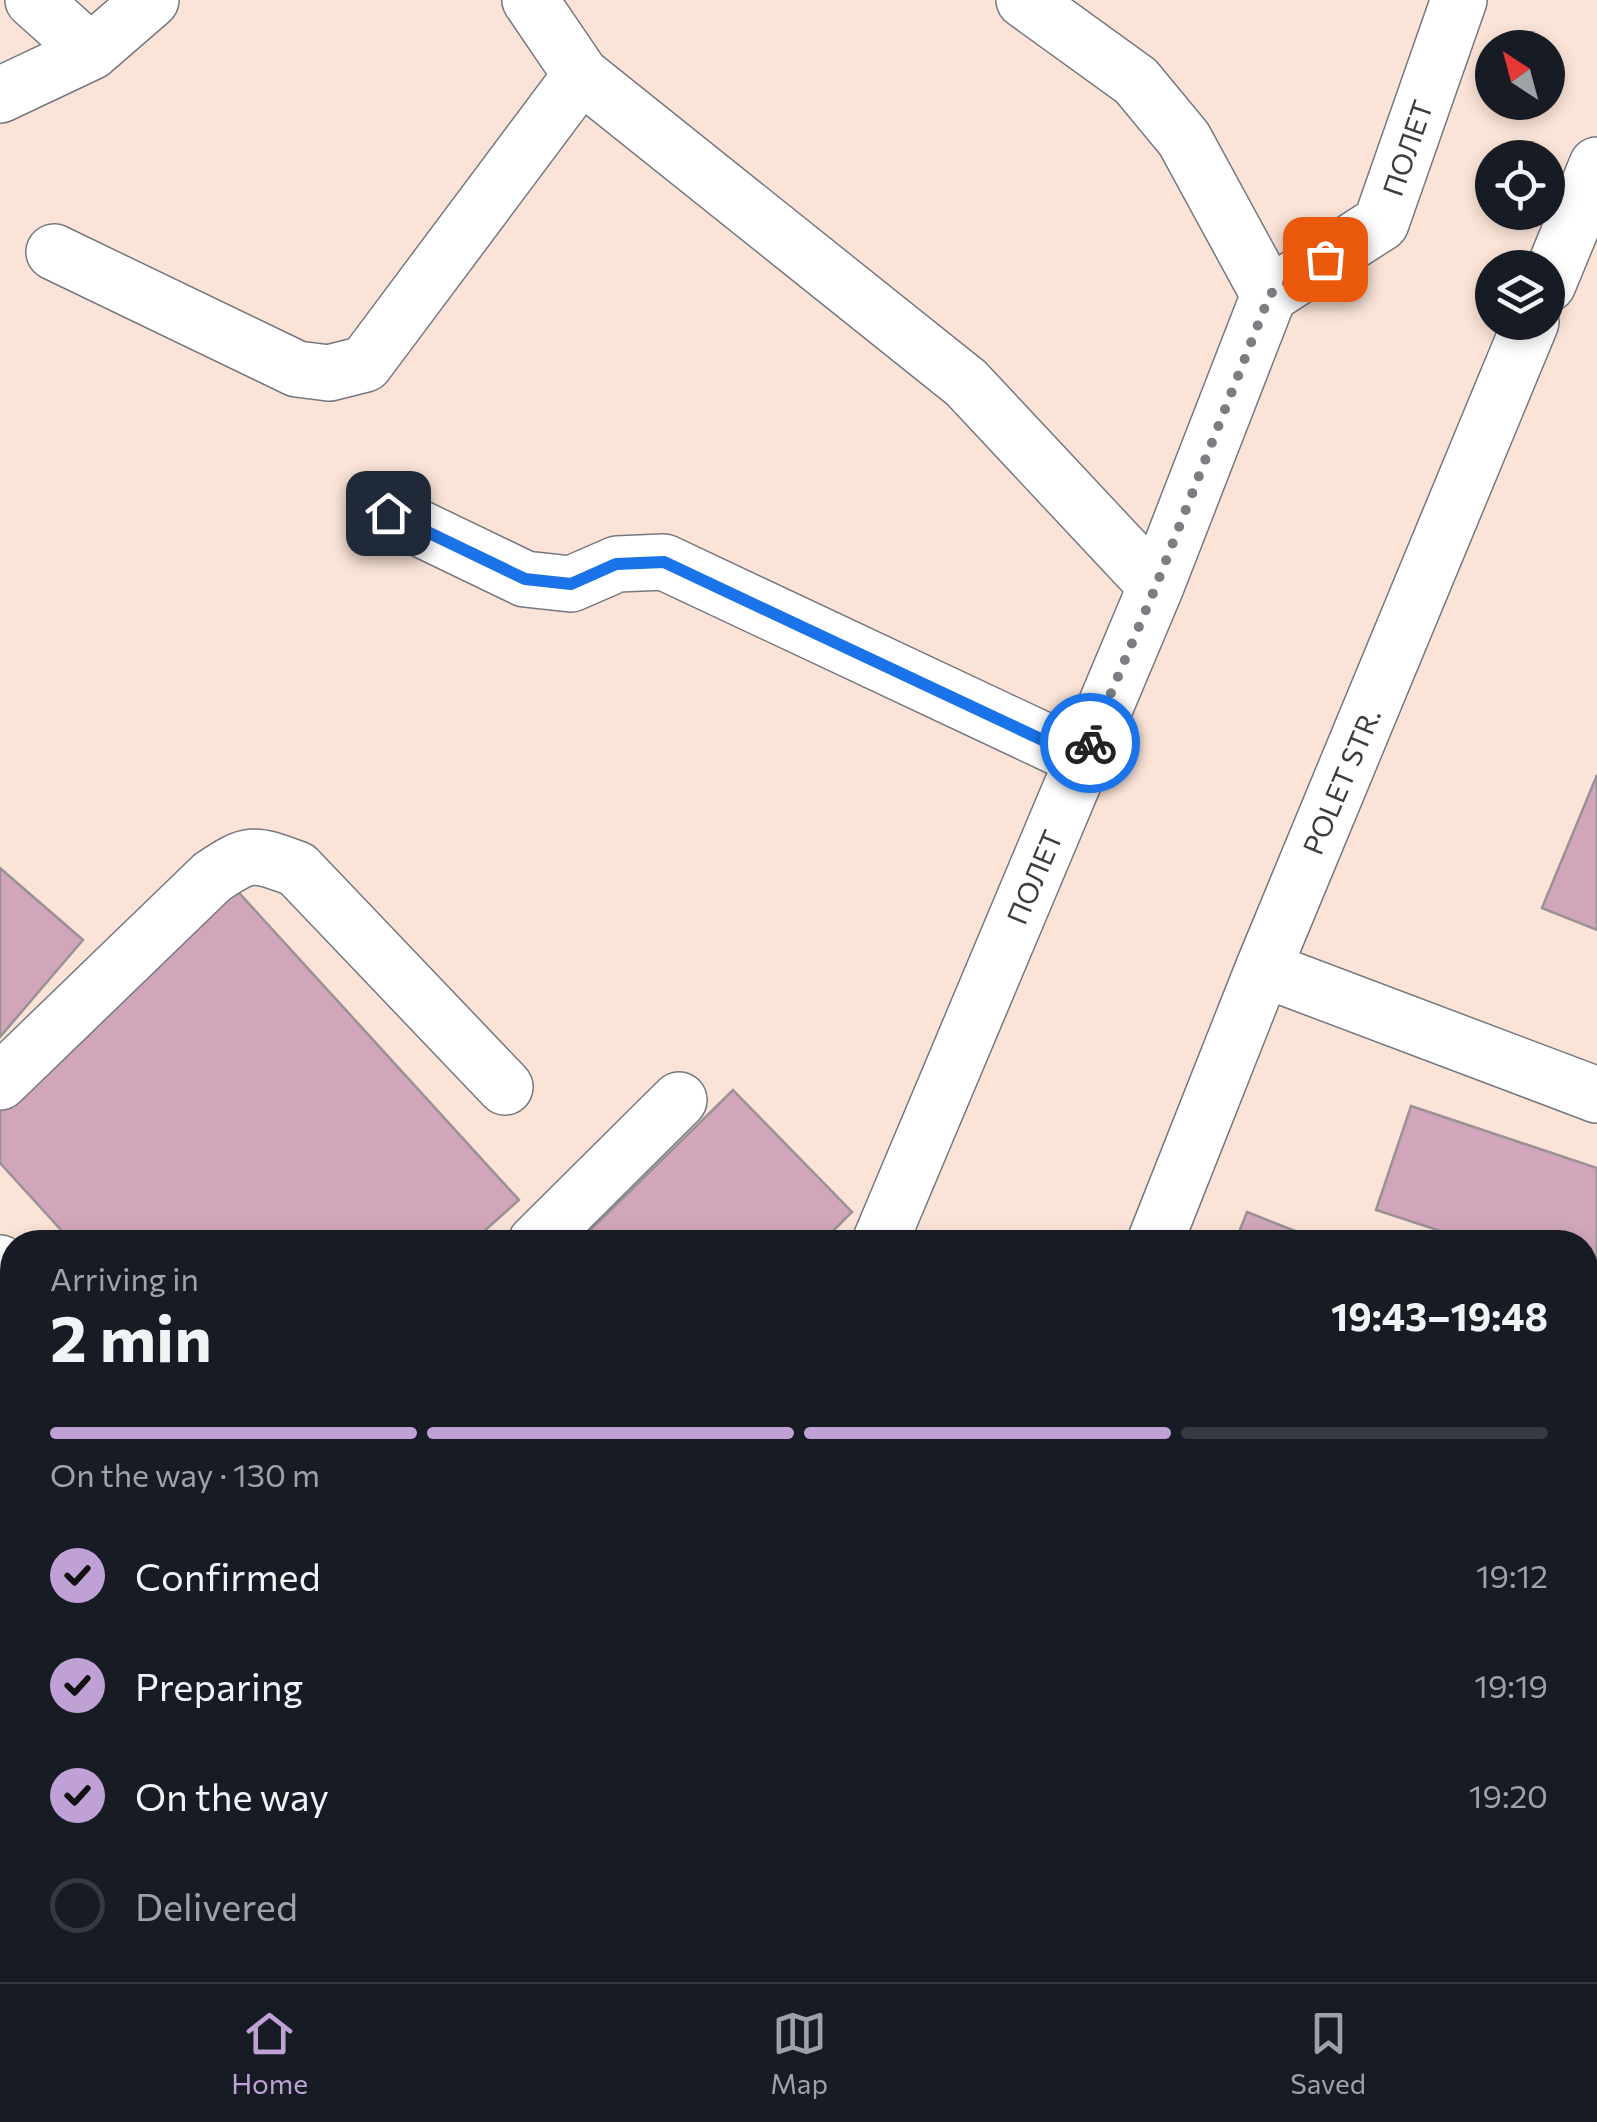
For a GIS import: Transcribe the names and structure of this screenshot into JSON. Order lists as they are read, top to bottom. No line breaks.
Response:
{"streets":{"street":["ПОЛЕТ","POLET STR."]},"north":"top left","page":{"heading":["2 min","Arriving in","19:43–19:48"],"bar":"On the way · 130 m","list":[["Confirmed","19:12"],["Preparing","19:19"],["On the way","19:20"],"Delivered"],"tabs":["Home","Map","Saved"]}}
